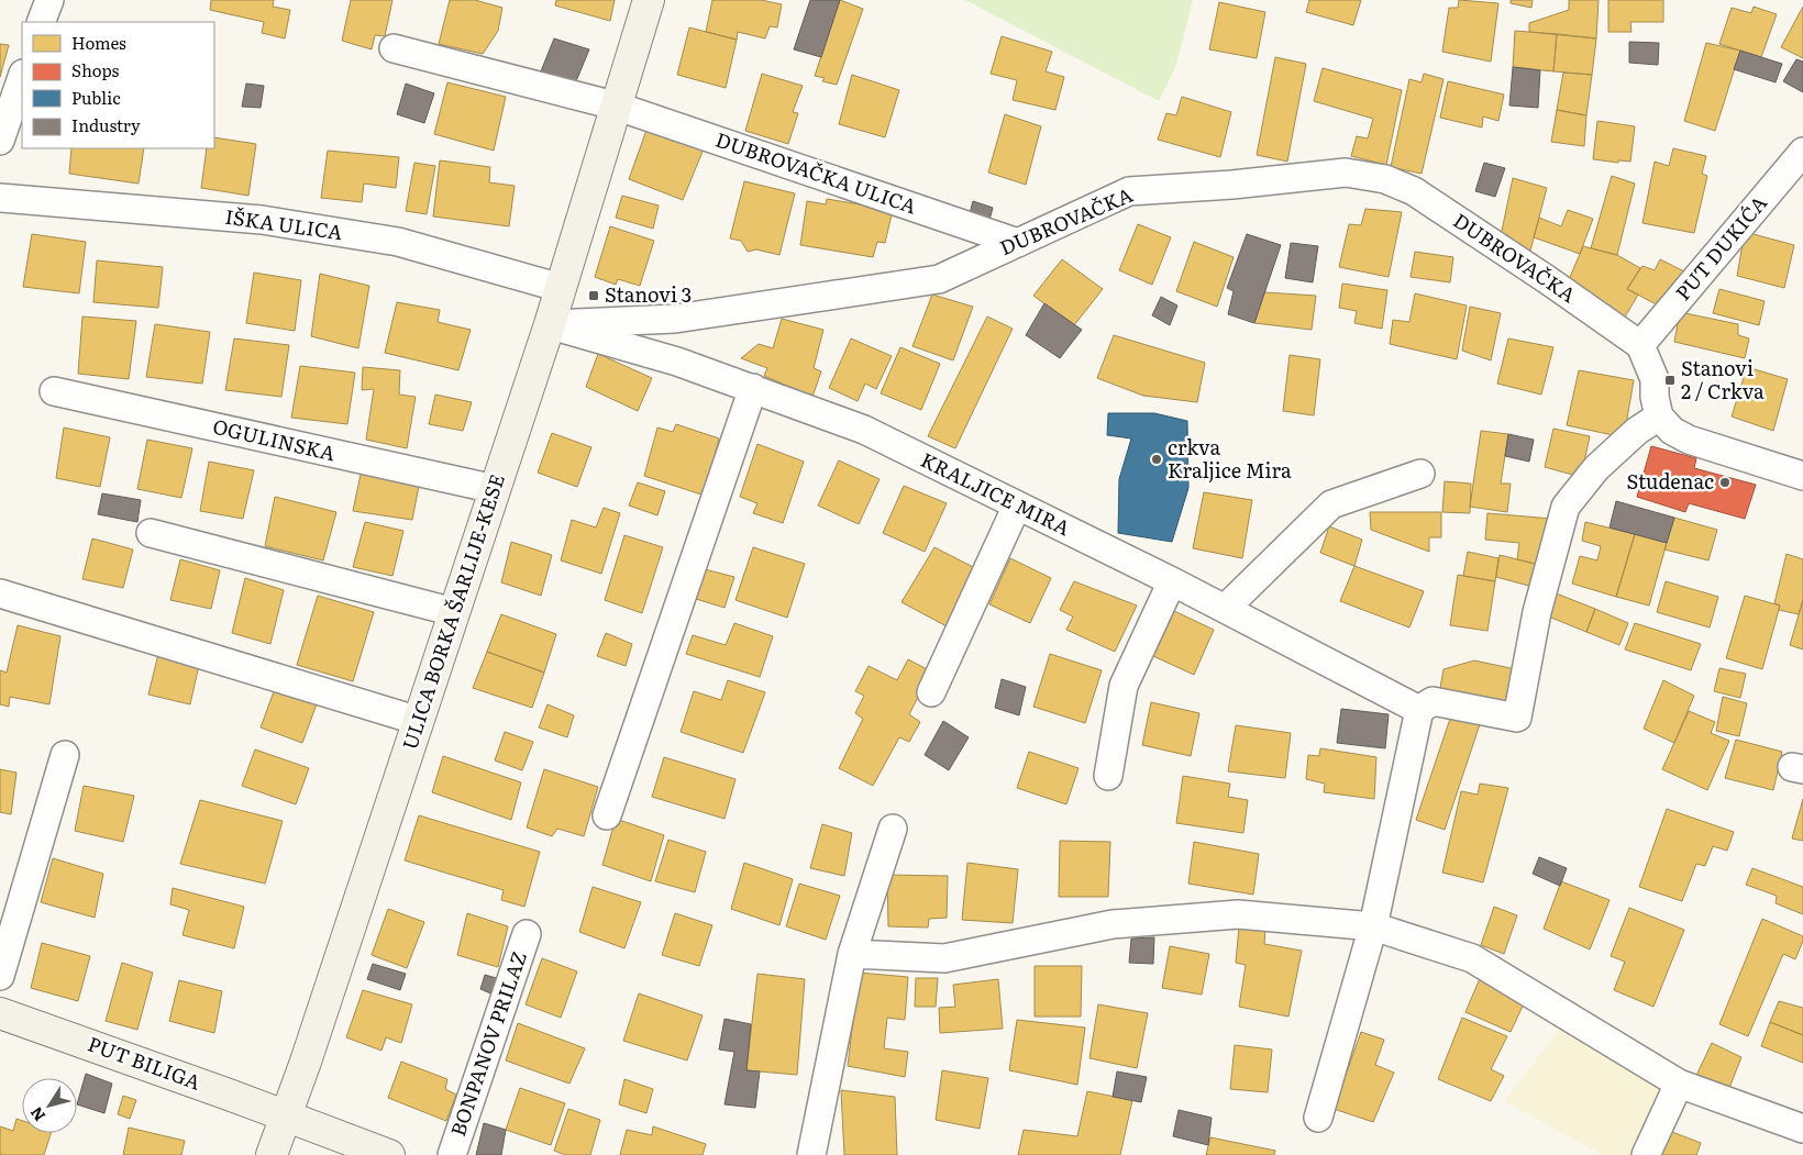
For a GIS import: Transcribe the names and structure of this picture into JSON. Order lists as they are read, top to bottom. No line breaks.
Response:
{"streets":{"street":["DUBROVAČKA ULICA","DUBROVAČKA","IŠKA ULICA","PUT DUKIĆA","OGULINSKA","KRALJICE MIRA","ULICA BORKA ŠARLIJE-KESE","BONPANOV PRILAZ","PUT BILIGA"]},"crossings":[["DUBROVAČKA ULICA","DUBROVAČKA"],["DUBROVAČKA ULICA","ULICA BORKA ŠARLIJE-KESE"],["DUBROVAČKA","PUT DUKIĆA"],["DUBROVAČKA","KRALJICE MIRA"],["DUBROVAČKA","ULICA BORKA ŠARLIJE-KESE"],["IŠKA ULICA","ULICA BORKA ŠARLIJE-KESE"],["OGULINSKA","ULICA BORKA ŠARLIJE-KESE"],["KRALJICE MIRA","ULICA BORKA ŠARLIJE-KESE"],["ULICA BORKA ŠARLIJE-KESE","PUT BILIGA"]],"places":{"transit":["Stanovi 3","Stanovi 2 / Crkva"],"other":["crkva Kraljice Mira","Studenac"]},"legend":["Homes","Shops","Public","Industry"],"north":"bottom left"}
